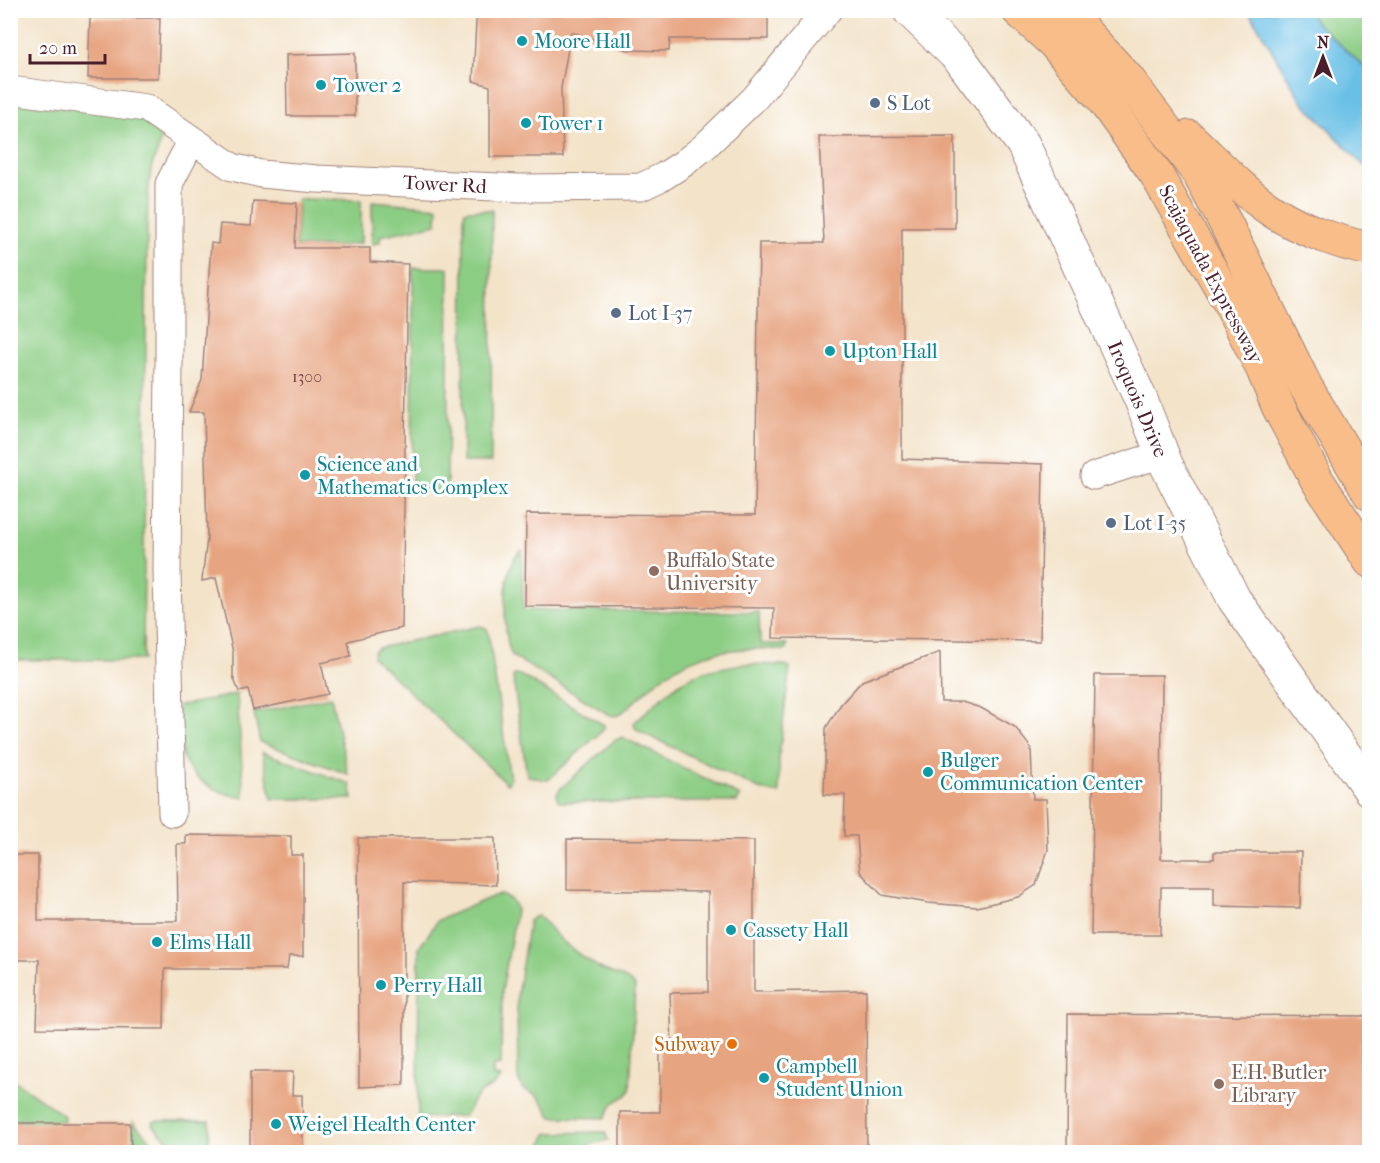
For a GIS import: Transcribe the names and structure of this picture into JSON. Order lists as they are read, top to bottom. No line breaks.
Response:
{"streets":{"highway":["Scajaquada Expressway"],"street":["Tower Rd","Iroquois Drive"]},"places":["Moore Hall","Tower 2","S Lot","Tower 1","Lot I-37","Upton Hall","Science and Mathematics Complex","Lot I-35","Buffalo State University","Bulger Communication Center","Cassety Hall","Elms Hall","Perry Hall","Subway","Campbell Student Union","E.H. Butler Library","Weigel Health Center"],"house_numbers":["1300"],"scale_bar":"20 m","north":"top"}
